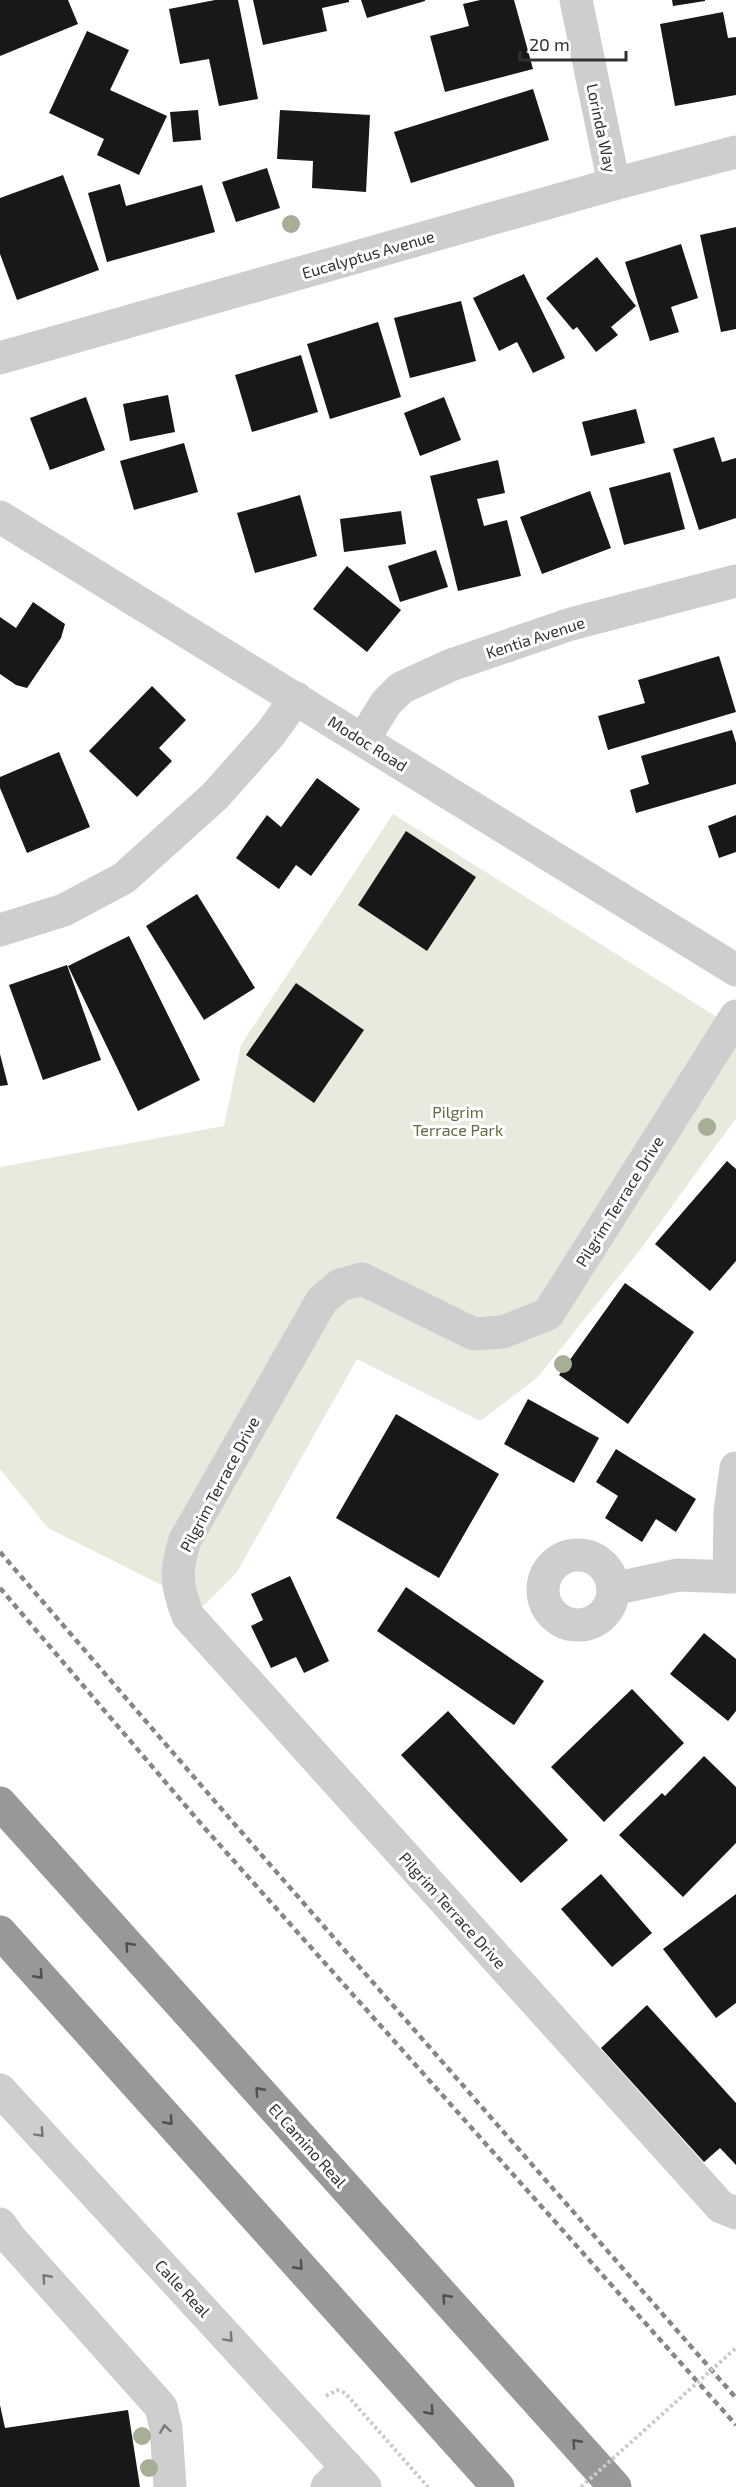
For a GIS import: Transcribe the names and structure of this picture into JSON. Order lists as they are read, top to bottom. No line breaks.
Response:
{"streets":{"highway":["El Camino Real"],"street":["Lorinda Way","Eucalyptus Avenue","Kentia Avenue","Modoc Road","Pilgrim Terrace Drive","Calle Real"]},"crossings":[["Lorinda Way","Eucalyptus Avenue"],["Kentia Avenue","Modoc Road"]],"parks":["Pilgrim Terrace Park"],"scale_bar":"20 m"}
